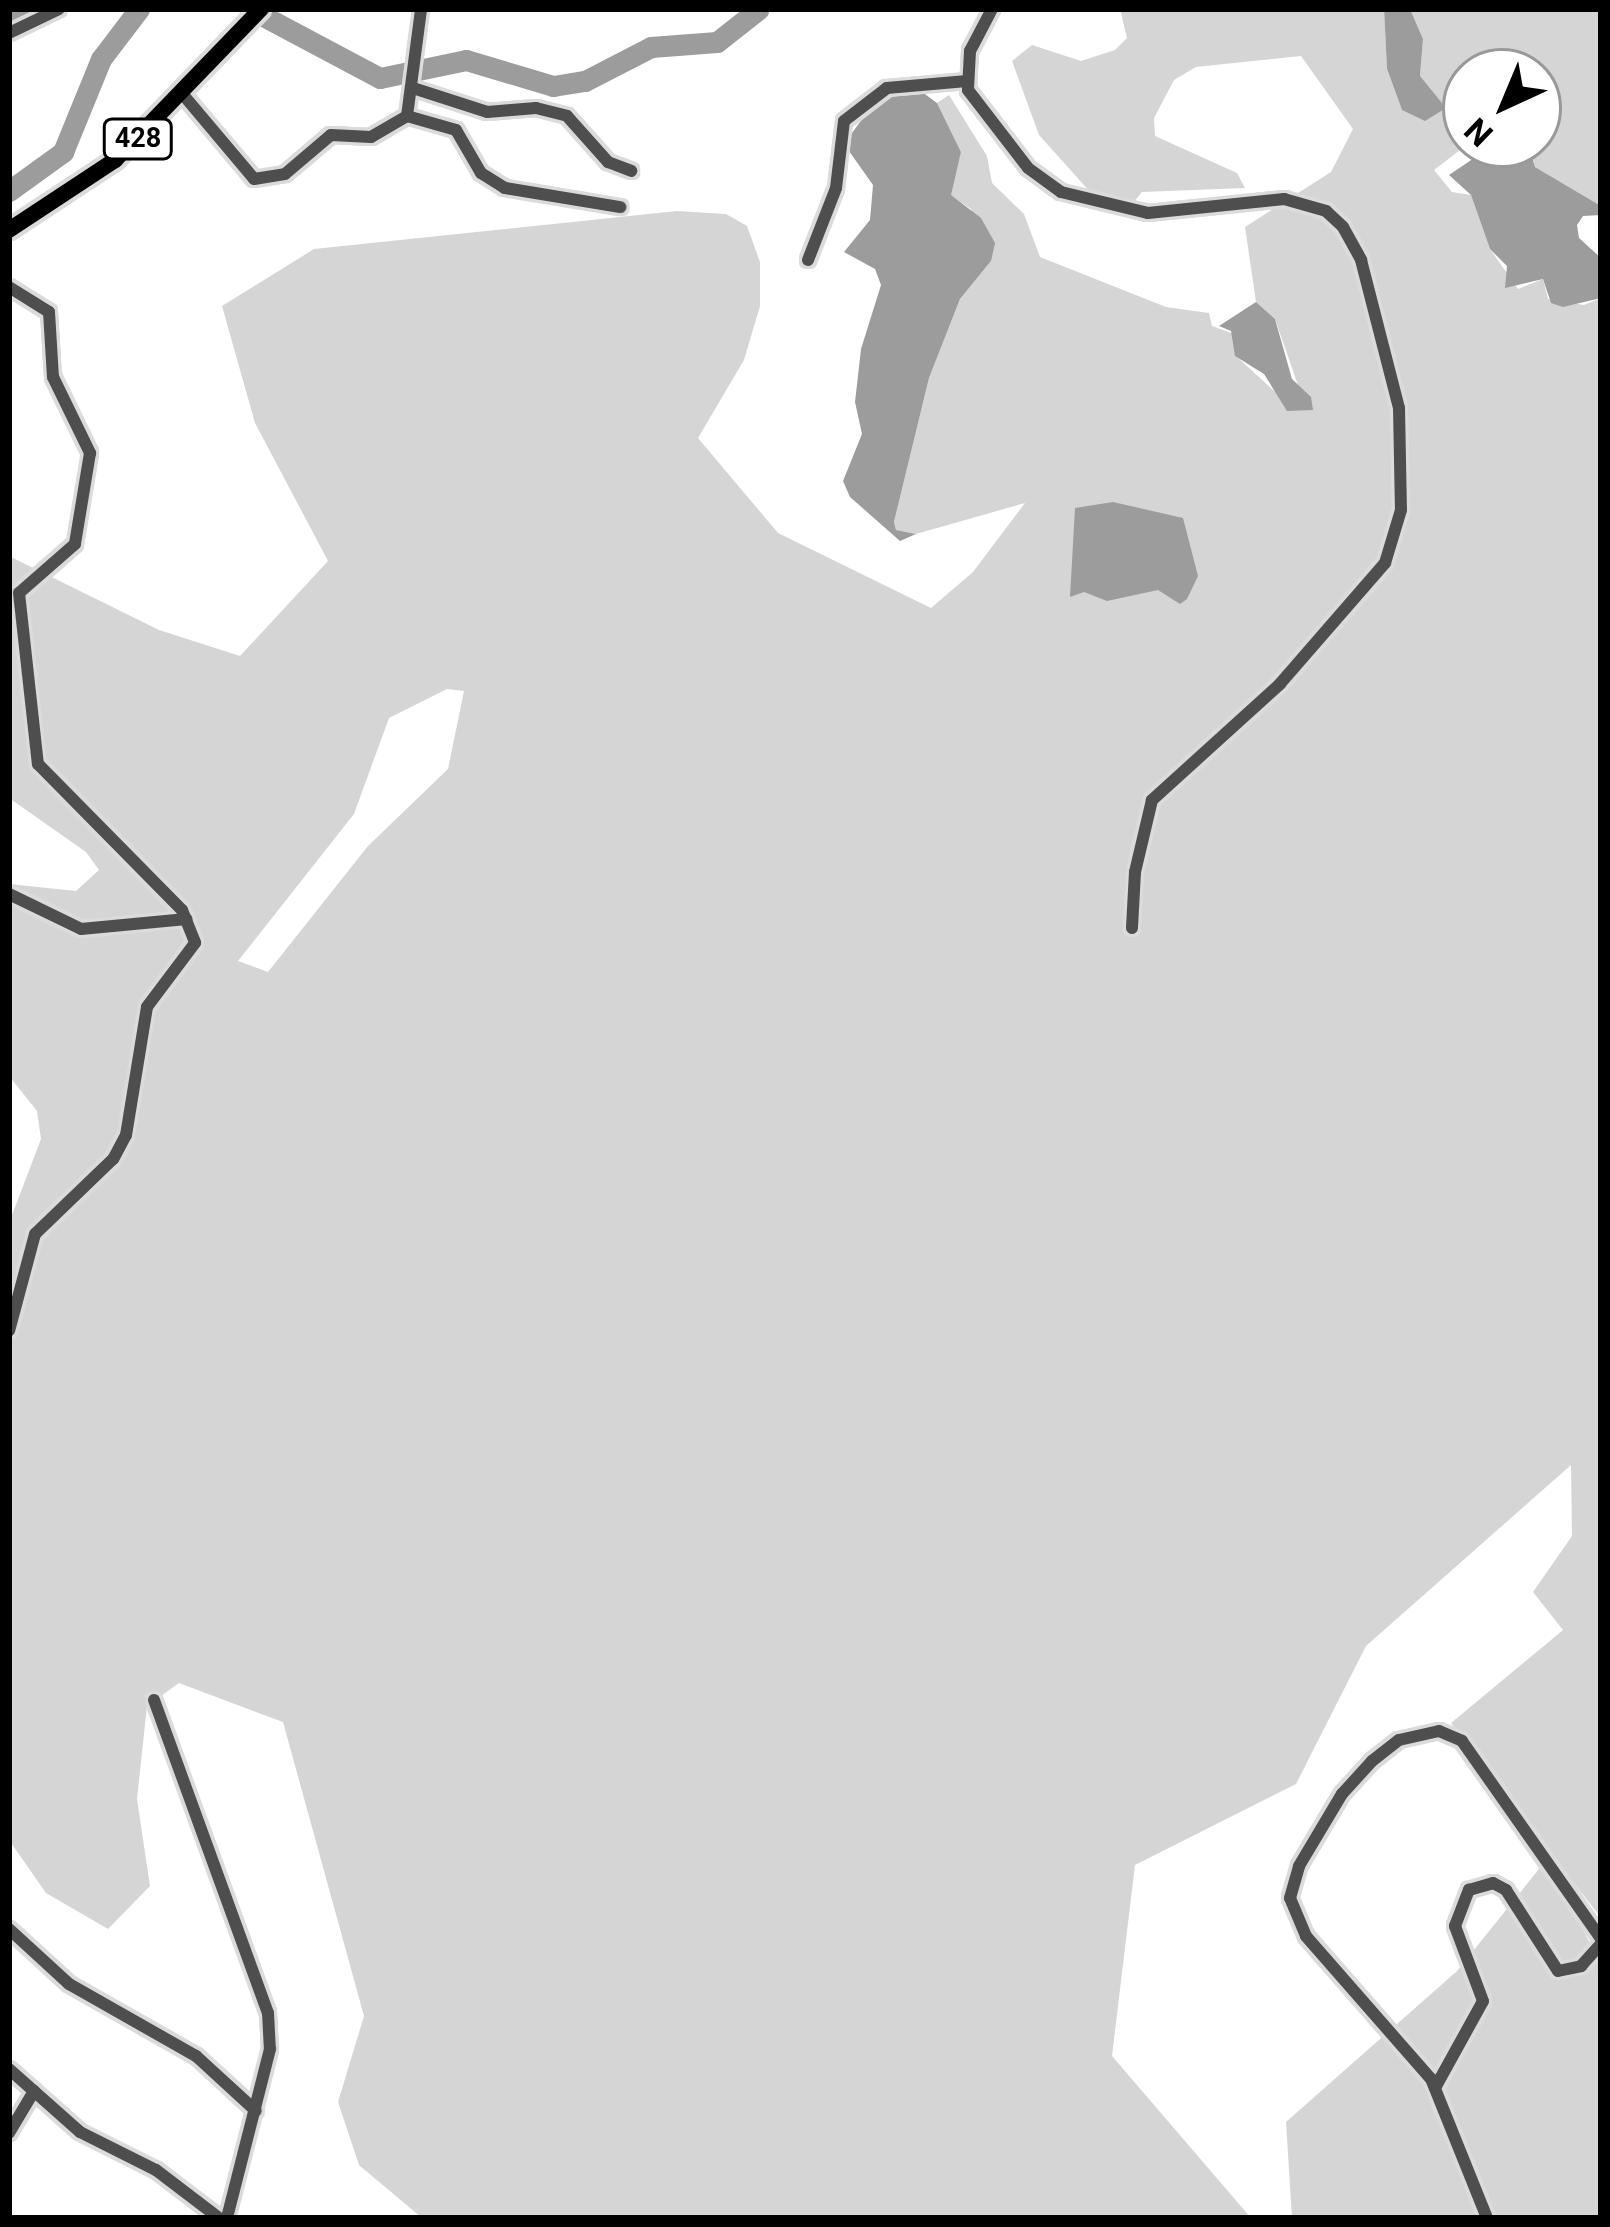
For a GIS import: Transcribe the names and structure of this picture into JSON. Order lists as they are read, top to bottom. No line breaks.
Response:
{"streets":{"highway":["428"]},"north":"bottom left"}
